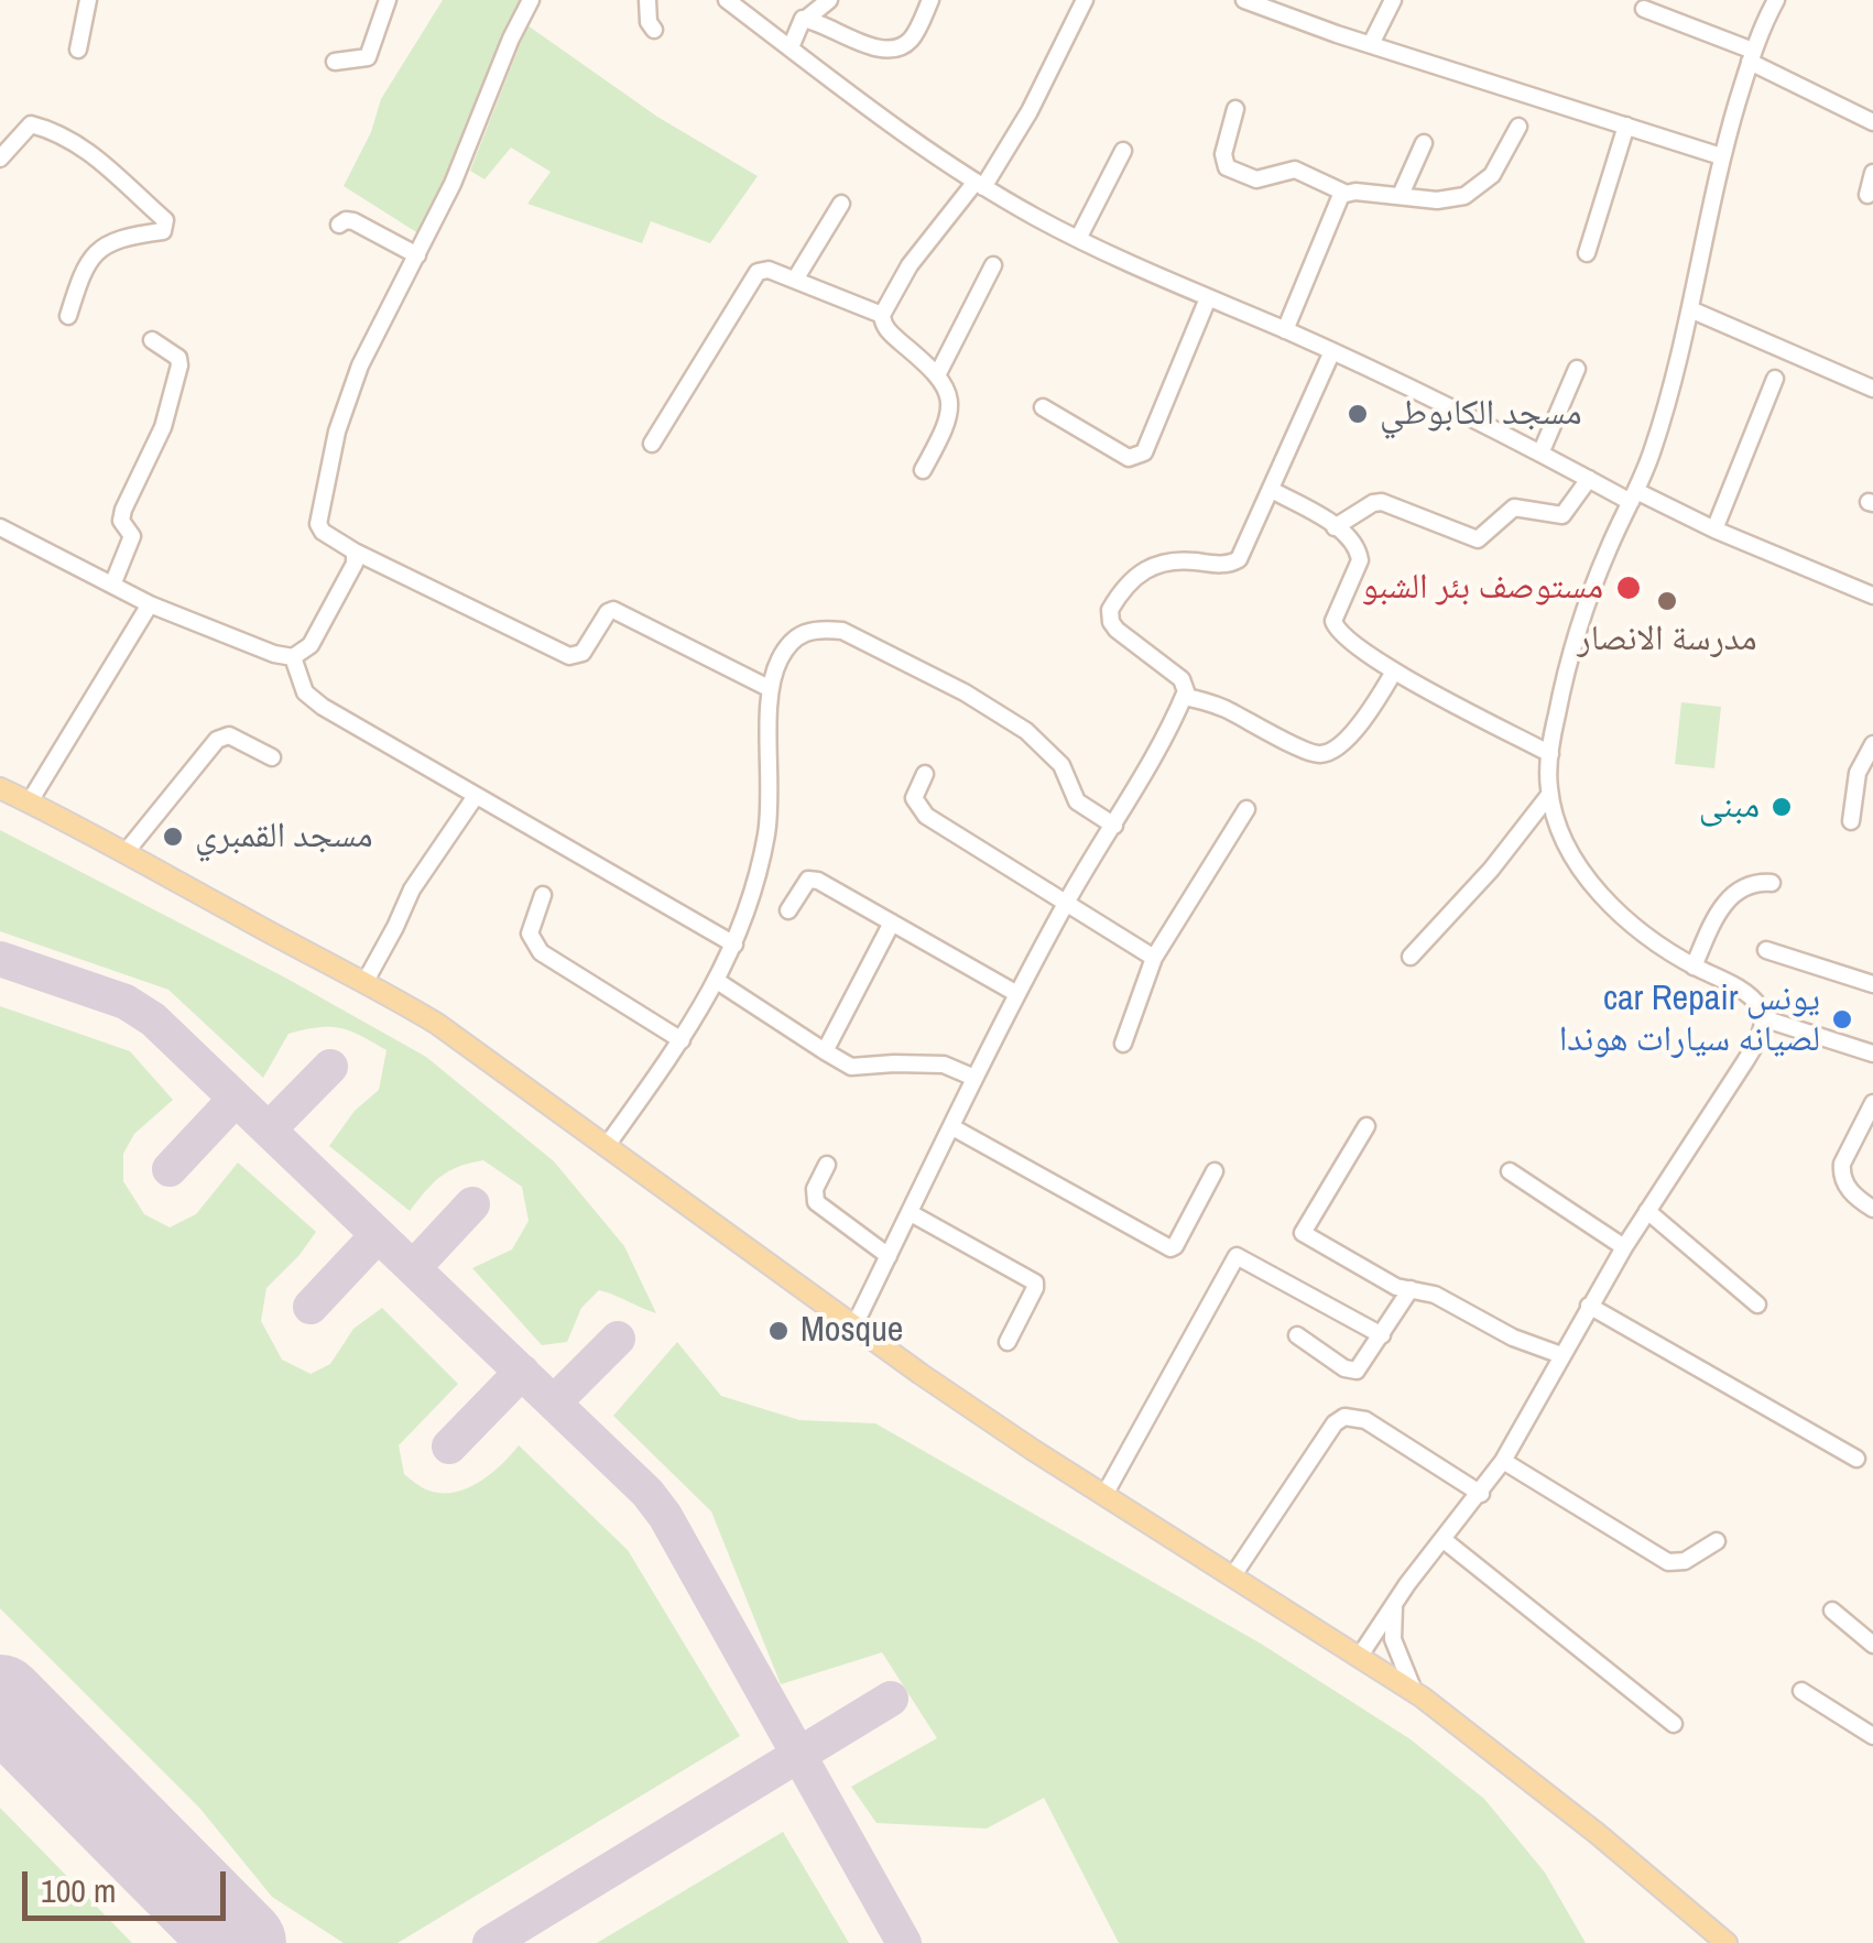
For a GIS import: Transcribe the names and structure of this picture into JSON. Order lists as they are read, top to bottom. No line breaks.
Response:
{"places":["مسجد الكابوطي","مستوصف بئر الشبو","مدرسة الانصار","مبنى","مسجد القمبري","car Repair يونس لصيانه سيارات هوندا","Mosque"],"scale_bar":"100 m"}
